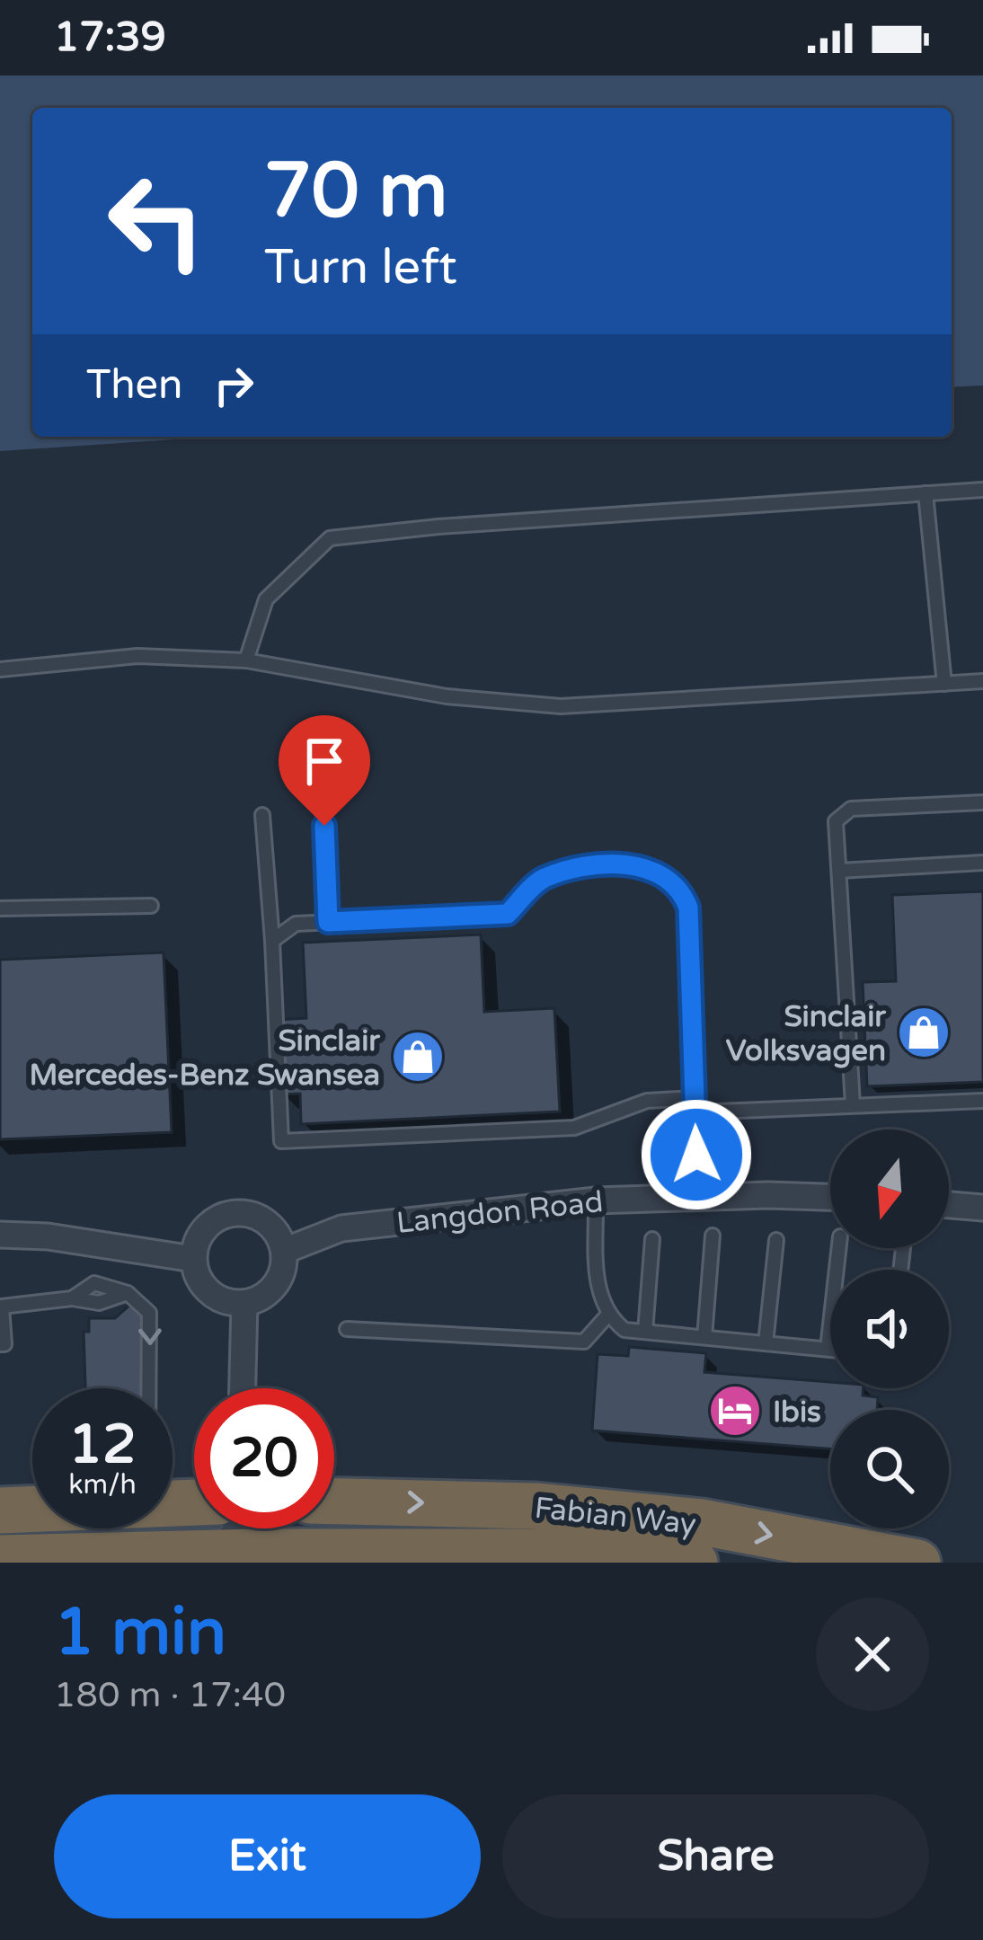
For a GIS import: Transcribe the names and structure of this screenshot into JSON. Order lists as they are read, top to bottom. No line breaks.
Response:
{"streets":{"highway":["Fabian Way"],"street":["Langdon Road"]},"places":{"shop":["Sinclair Volksvagen","Sinclair Mercedes-Benz Swansea"],"hotel":["Ibis"]},"north":"bottom","page":{"status":"17:39","turn":["70 m","Turn left"],"then":"Then","speed":"12 km/h","limit":"20","heading":["1 min","180 m · 17:40"],"buttons":["Exit","Share"]}}
